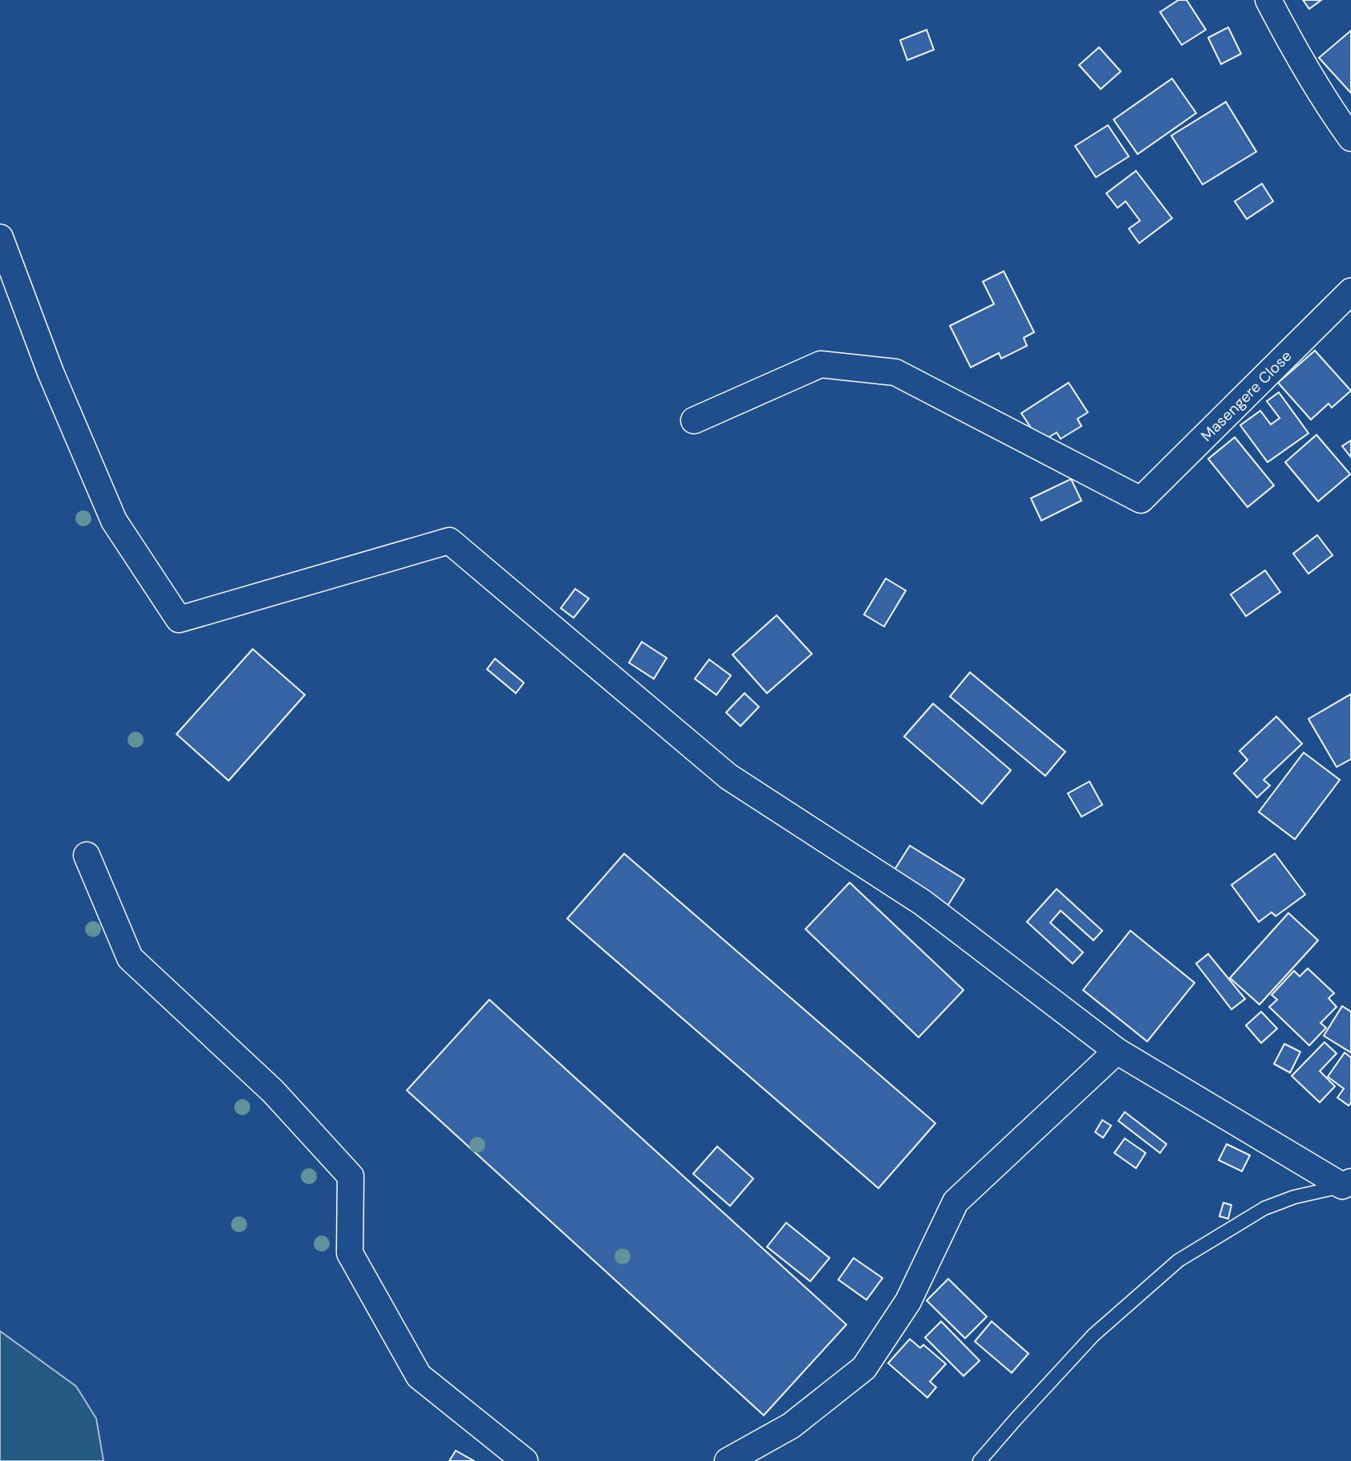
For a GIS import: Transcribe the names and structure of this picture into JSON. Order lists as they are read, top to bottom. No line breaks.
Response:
{"streets":{"street":["Masengere Close"]}}
